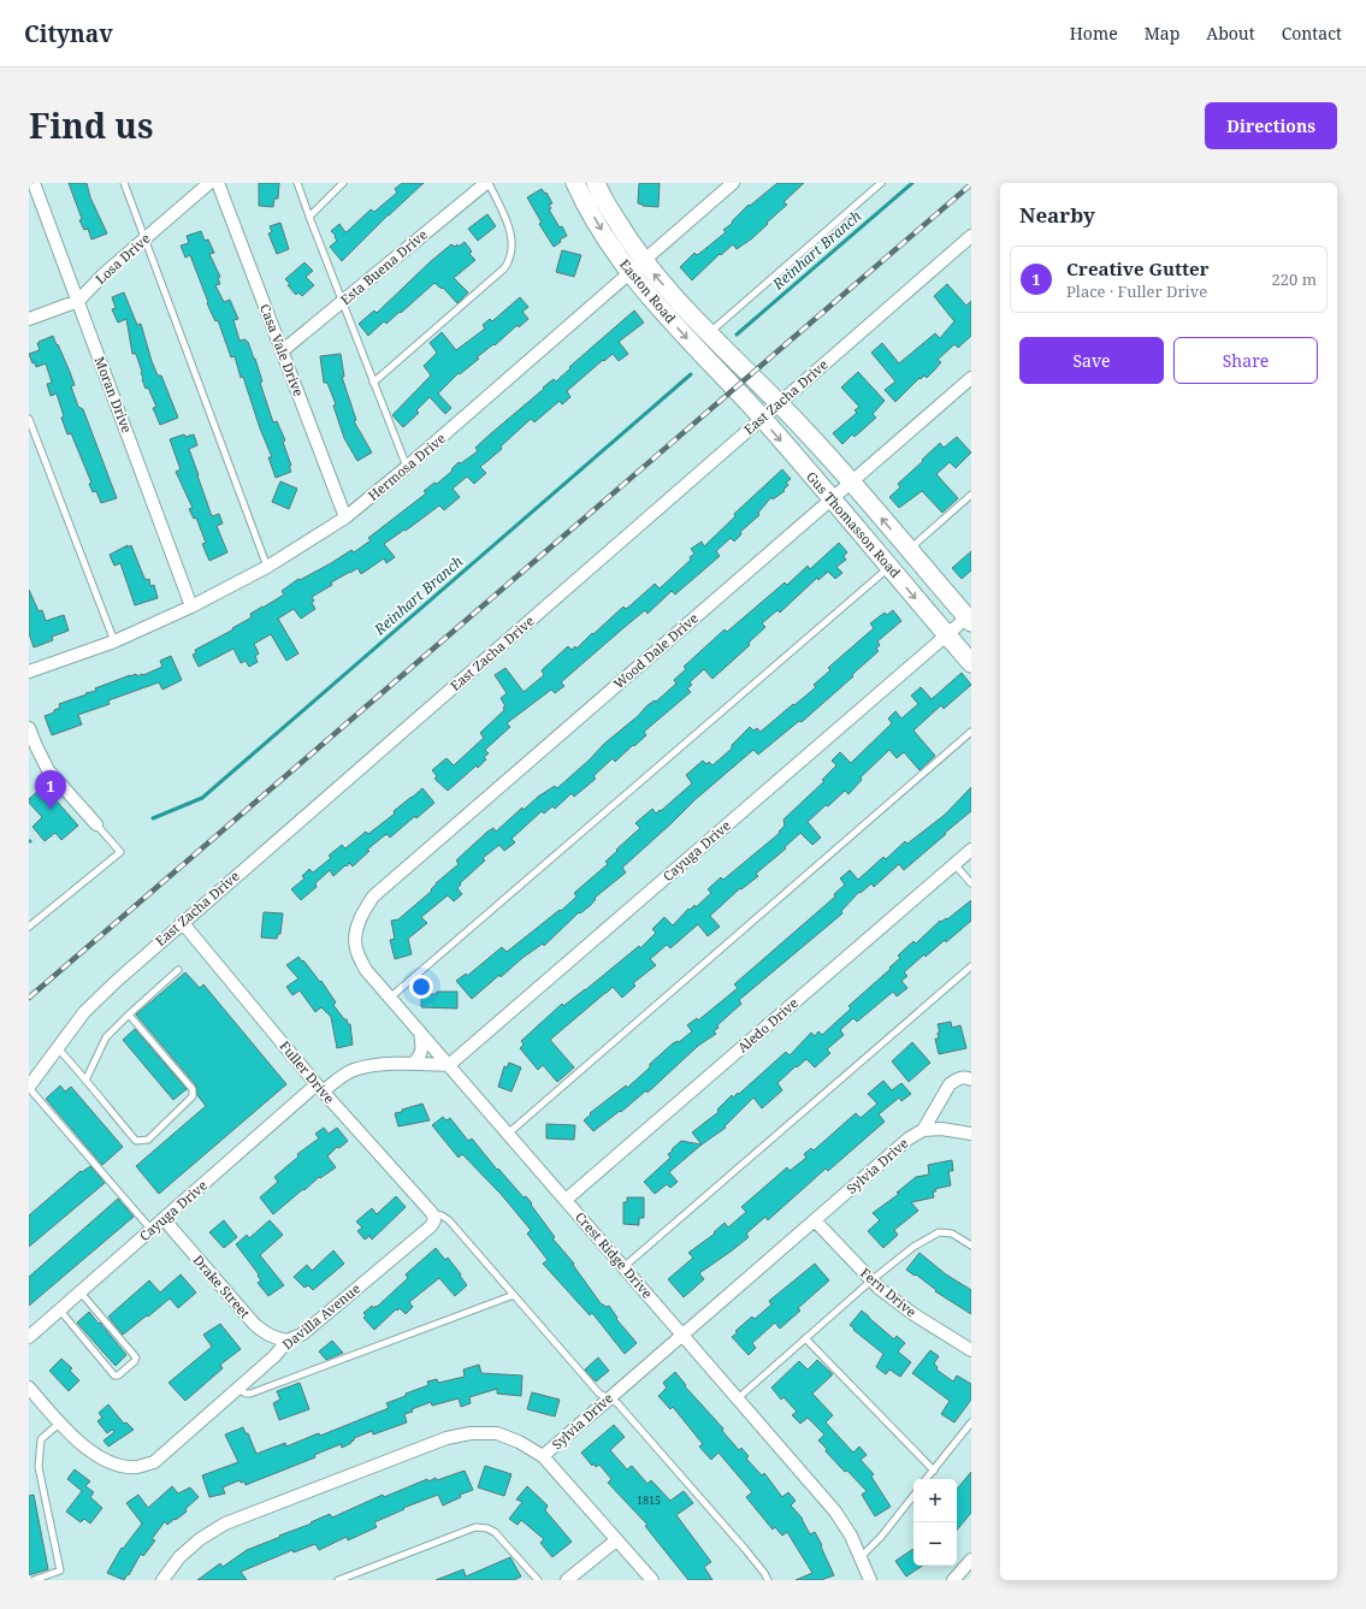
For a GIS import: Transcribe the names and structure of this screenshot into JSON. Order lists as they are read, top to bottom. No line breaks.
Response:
{"streets":{"main road":["Easton Road","Gus Thomasson Road"],"street":["Losa Drive","Esta Buena Drive","Casa Vale Drive","Moran Drive","East Zacha Drive","Hermosa Drive","Wood Dale Drive","Cayuga Drive","Aledo Drive","Fuller Drive","Sylvia Drive","Crest Ridge Drive","Drake Street","Fern Drive","Davilla Avenue"]},"crossings":[["Losa Drive","Moran Drive"],["Esta Buena Drive","Casa Vale Drive"],["Easton Road","Hermosa Drive"],["Easton Road","Gus Thomasson Road"],["Casa Vale Drive","Hermosa Drive"],["Moran Drive","Hermosa Drive"],["East Zacha Drive","Gus Thomasson Road"],["East Zacha Drive","Fuller Drive"],["Gus Thomasson Road","Wood Dale Drive"],["Gus Thomasson Road","Cayuga Drive"],["Wood Dale Drive","Crest Ridge Drive"],["Cayuga Drive","Fuller Drive"],["Cayuga Drive","Crest Ridge Drive"],["Cayuga Drive","Drake Street"],["Aledo Drive","Crest Ridge Drive"],["Fuller Drive","Davilla Avenue"],["Sylvia Drive","Crest Ridge Drive"],["Sylvia Drive","Fern Drive"],["Drake Street","Davilla Avenue"]],"water":["Reinhart Branch"],"house_numbers":["1815"],"page":{"header":"Citynav","nav":["Home","Map","About","Contact"],"title":"Find us","buttons":["Directions",["Save","Share"]],"heading":"Nearby","list":[{"mark":"1","name":"Creative Gutter","note":"Place · Fuller Drive","value":"220 m"}],"pins":"1","map_buttons":["+","−"]}}
